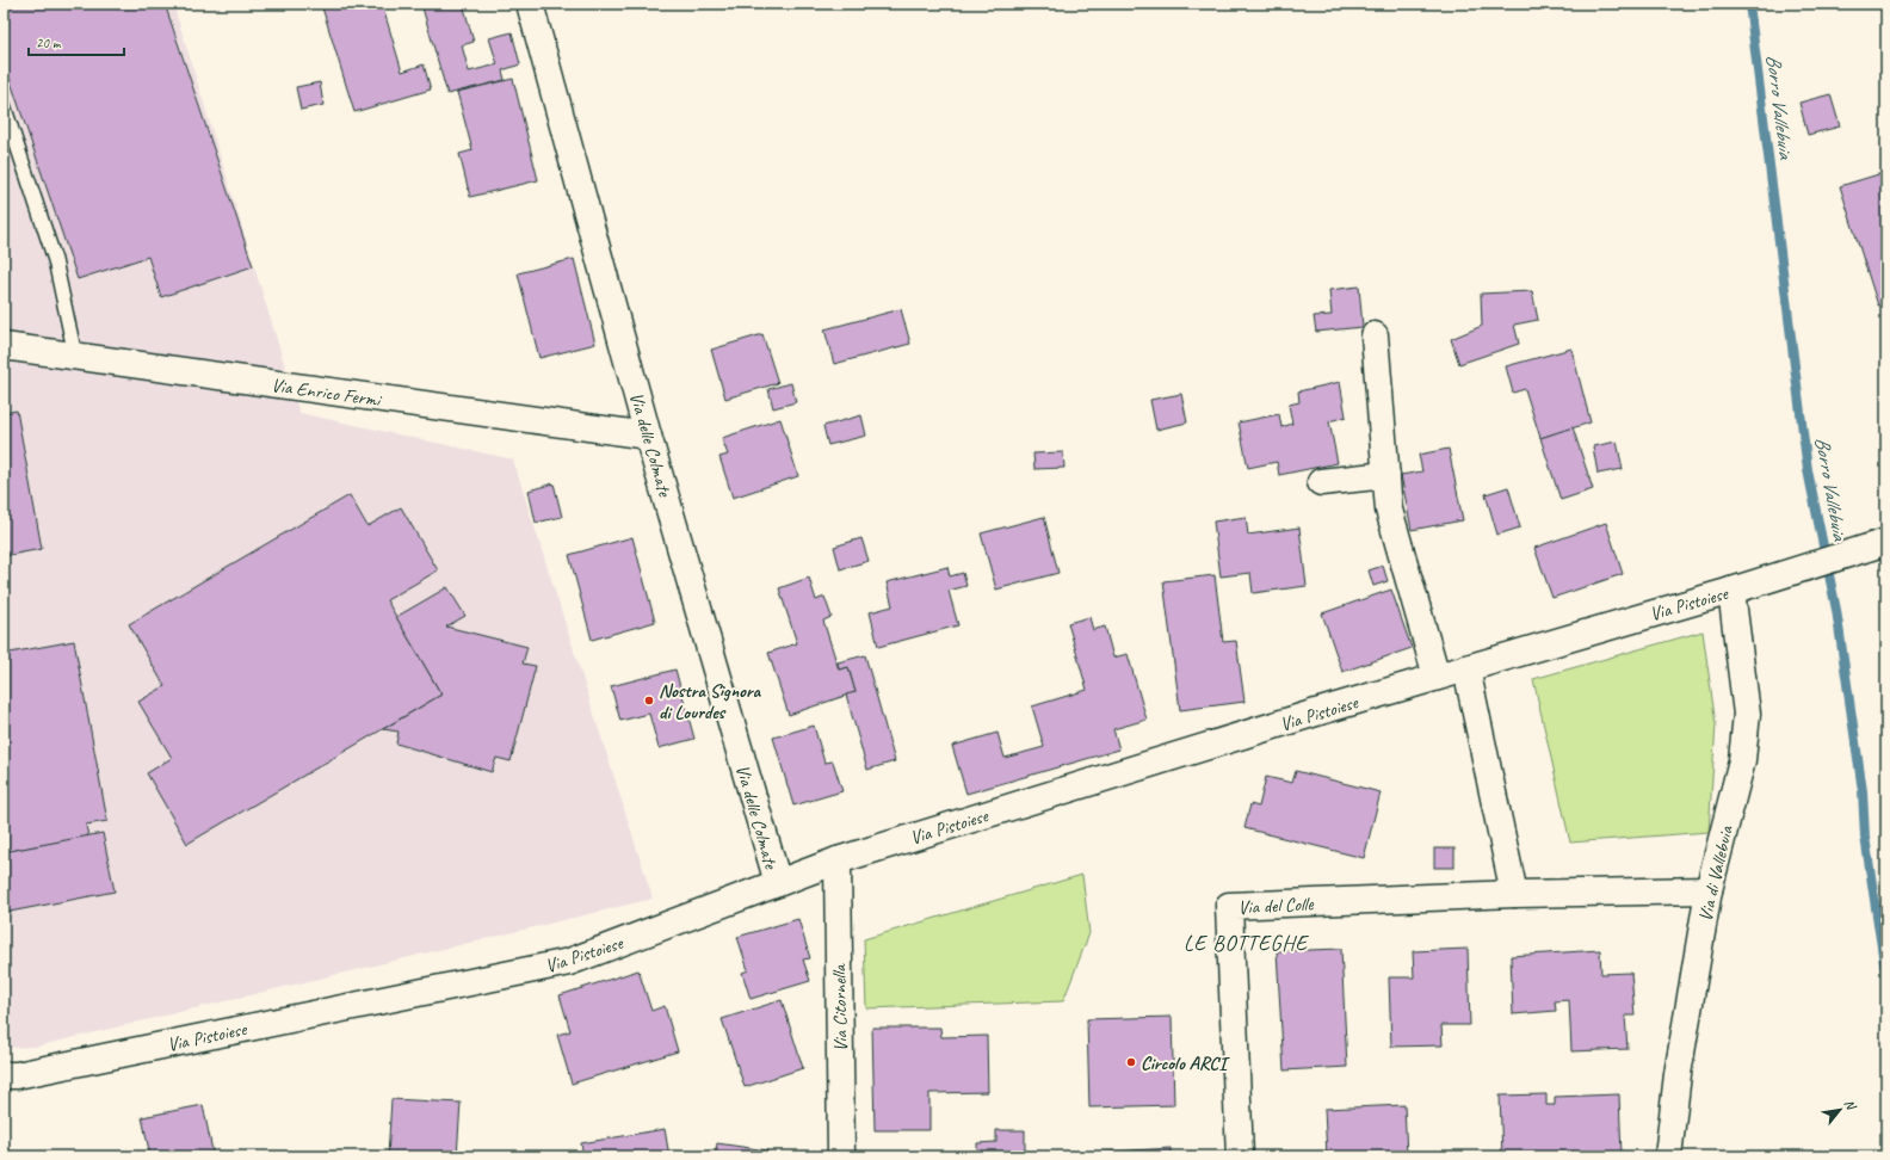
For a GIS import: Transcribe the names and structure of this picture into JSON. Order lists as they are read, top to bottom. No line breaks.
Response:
{"streets":{"street":["Via Enrico Fermi","Via delle Colmate","Via Pistoiese","Via di Vallebuia","Via del Colle","Via Citornella"]},"crossings":[["Via Enrico Fermi","Via delle Colmate"],["Via delle Colmate","Via Pistoiese"],["Via Pistoiese","Via di Vallebuia"],["Via Pistoiese","Via Citornella"],["Via di Vallebuia","Via del Colle"]],"districts":["LE BOTTEGHE"],"water":["Borro Vallebuia"],"places":["Nostra Signora di Lourdes","Circolo ARCI"],"scale_bar":"20 m","north":"top right"}
